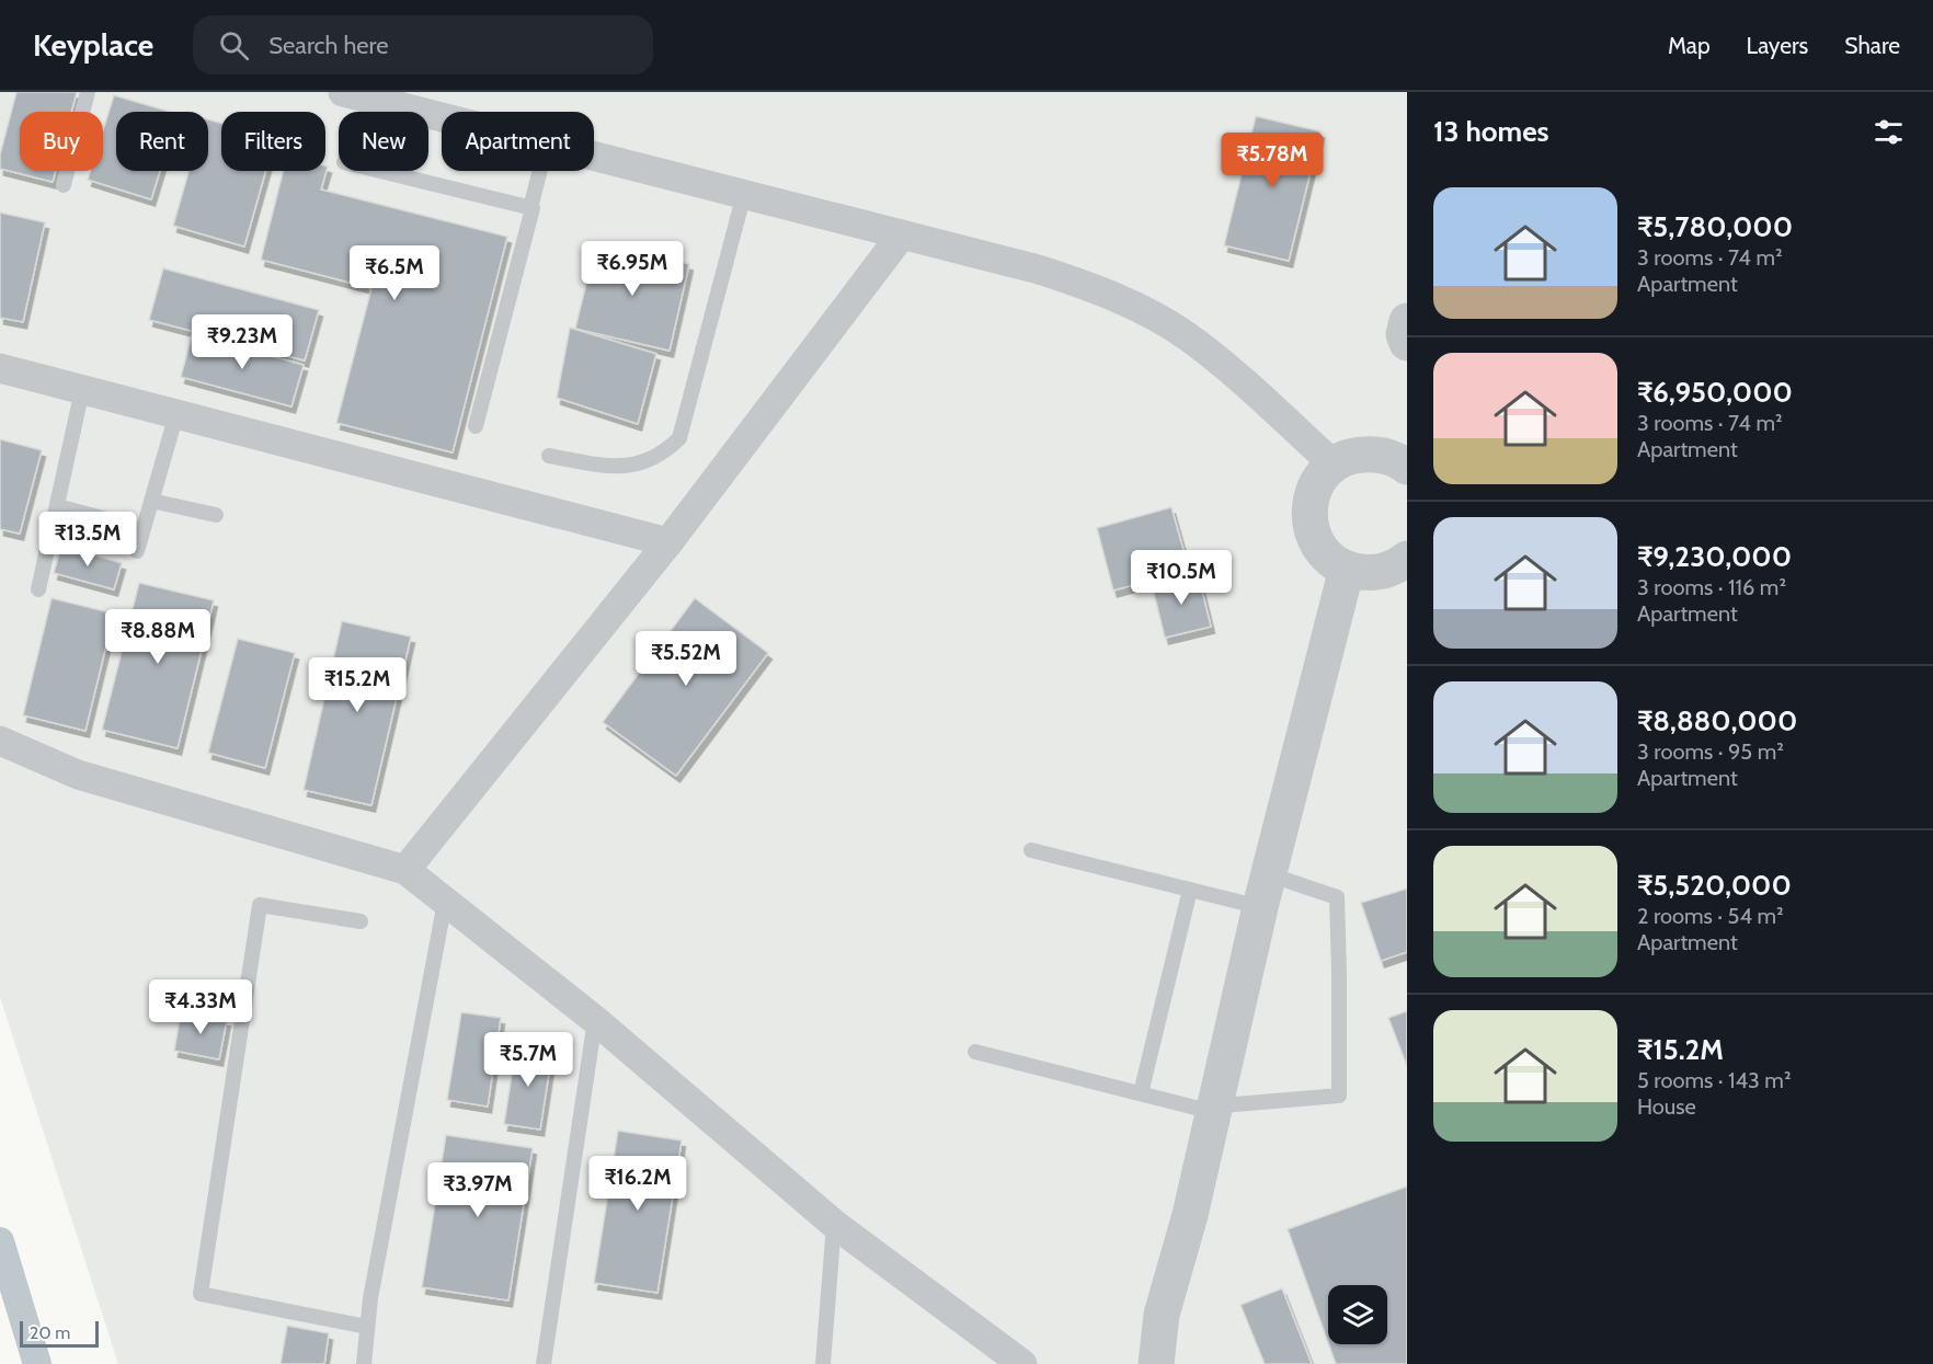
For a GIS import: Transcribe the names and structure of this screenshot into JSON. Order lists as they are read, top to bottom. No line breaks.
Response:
{"scale_bar":"20 m","page":{"header":"Keyplace","search":"Search here","nav":["Map","Layers","Share"],"heading":"13 homes","chip":["Buy","Rent","Filters","New","Apartment"],"price":["₹5.78M","₹6.95M","₹6.5M","₹9.23M","₹13.5M","₹10.5M","₹8.88M","₹5.52M","₹15.2M","₹4.33M","₹5.7M","₹16.2M","₹3.97M"],"list":[{"name":"₹5,780,000","note":"3 rooms · 74 m² · Apartment"},{"name":"₹6,950,000","note":"3 rooms · 74 m² · Apartment"},{"name":"₹9,230,000","note":"3 rooms · 116 m² · Apartment"},{"name":"₹8,880,000","note":"3 rooms · 95 m² · Apartment"},{"name":"₹5,520,000","note":"2 rooms · 54 m² · Apartment"},{"name":"₹15.2M","note":"5 rooms · 143 m² · House"}],"scale":"20 m"}}
